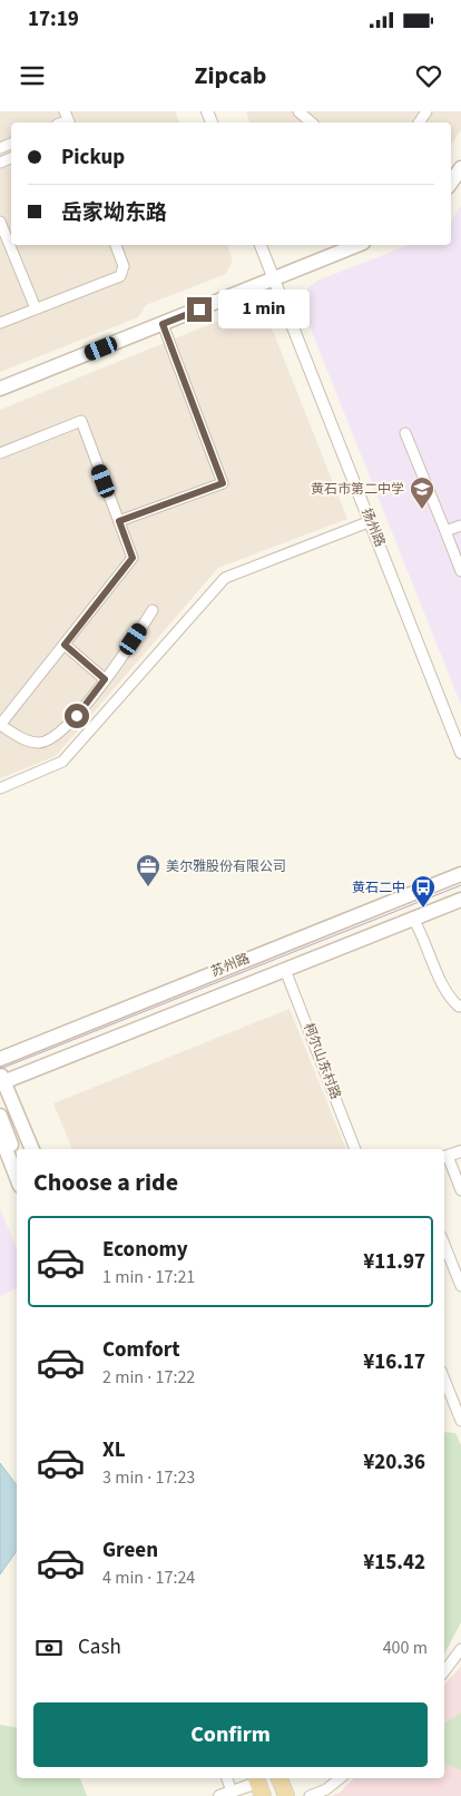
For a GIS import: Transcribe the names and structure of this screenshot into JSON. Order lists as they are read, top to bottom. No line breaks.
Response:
{"streets":{"main road":["苏州路"],"street":["扬州路","柯尔山东村路"]},"crossings":[["苏州路","柯尔山东村路"]],"places":{"school or university":["黄石市第二中学"],"office":["美尔雅股份有限公司"],"bus stop":["黄石二中"]},"page":{"status":"17:19","header":"Zipcab","banner":["Pickup","岳家坳东路"],"bubble":"1 min","heading":"Choose a ride","list":[{"name":"Economy","note":"1 min · 17:21","value":"¥11.97"},{"name":"Comfort","note":"2 min · 17:22","value":"¥16.17"},{"name":"XL","note":"3 min · 17:23","value":"¥20.36"},{"name":"Green","note":"4 min · 17:24","value":"¥15.42"}],"pay":["Cash","400 m"],"buttons":"Confirm"}}
